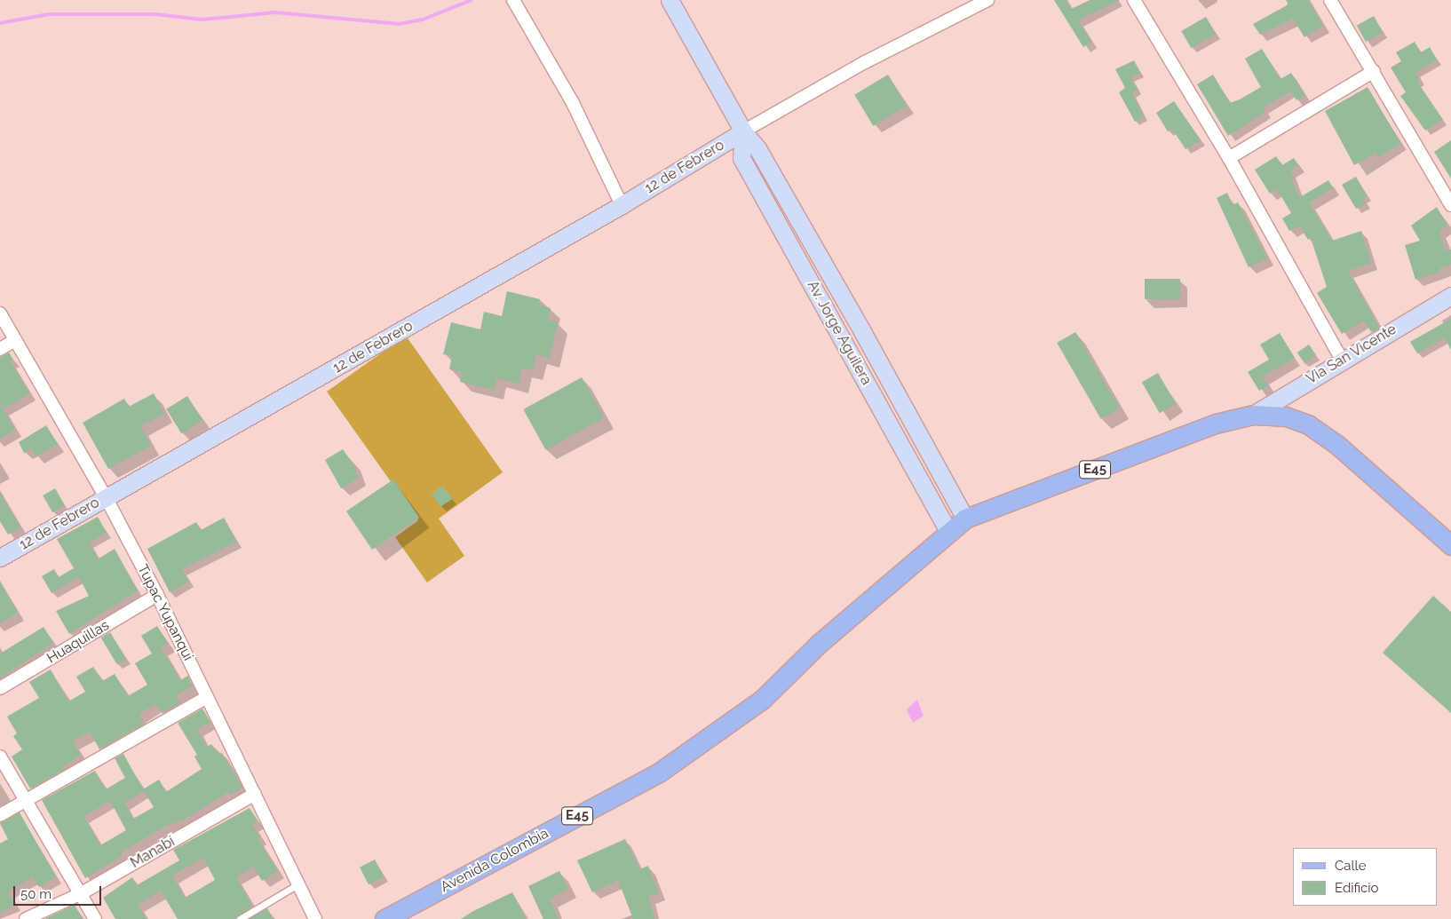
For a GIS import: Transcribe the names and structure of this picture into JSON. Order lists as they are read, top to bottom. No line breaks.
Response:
{"streets":{"main road":["E45","Avenida Colombia"],"street":["12 de Febrero","Av. Jorge Aguilera","Via San Vicente","Tupac Yupanqui","Huaquillas","Manabí"]},"crossings":[["12 de Febrero","Av. Jorge Aguilera"],["12 de Febrero","Tupac Yupanqui"],["Av. Jorge Aguilera","E45"],["Av. Jorge Aguilera","Avenida Colombia"],["Via San Vicente","E45"],["E45","Avenida Colombia"],["Tupac Yupanqui","Huaquillas"],["Tupac Yupanqui","Manabí"]],"legend":["Calle","Edificio"],"scale_bar":"50 m"}
